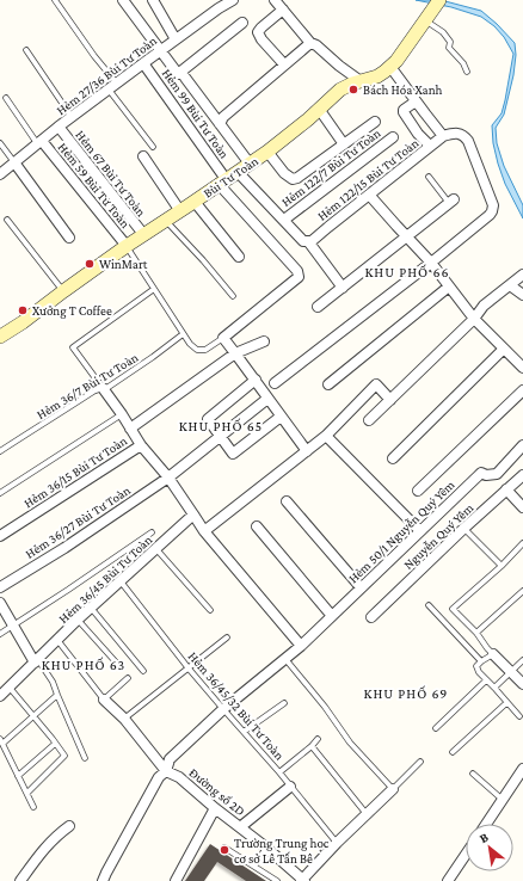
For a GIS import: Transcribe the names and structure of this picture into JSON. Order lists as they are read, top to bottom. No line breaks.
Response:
{"streets":{"street":["Hẻm 27/36 Bùi Tư Toàn","Hẻm 99 Bùi Tư Toàn","Hẻm 122/7 Bùi Tư Toàn","Hẻm 67 Bùi Tư Toàn","Bùi Tư Toàn","Hẻm 122/15 Bùi Tư Toàn","Hẻm 59 Bùi Tư Toàn","Hẻm 36/15 Bùi Tư Toàn","Hẻm 36/27 Bùi Tư Toàn","Hẻm 50/1 Nguyễn Quý Yêm","Nguyễn Quý Yêm","Hẻm 36/45 Bùi Tư Toàn","Đường số 2D"],"lane":["Hẻm 36/7 Bùi Tư Toàn","Hẻm 36/45/32 Bùi Tư Toàn"]},"crossings":[["Hẻm 27/36 Bùi Tư Toàn","Hẻm 99 Bùi Tư Toàn"],["Hẻm 27/36 Bùi Tư Toàn","Hẻm 67 Bùi Tư Toàn"],["Hẻm 27/36 Bùi Tư Toàn","Hẻm 59 Bùi Tư Toàn"],["Hẻm 99 Bùi Tư Toàn","Bùi Tư Toàn"],["Hẻm 67 Bùi Tư Toàn","Bùi Tư Toàn"],["Bùi Tư Toàn","Hẻm 59 Bùi Tư Toàn"],["Hẻm 50/1 Nguyễn Quý Yêm","Hẻm 36/45/32 Bùi Tư Toàn"],["Hẻm 50/1 Nguyễn Quý Yêm","Đường số 2D"],["Hẻm 36/45 Bùi Tư Toàn","Hẻm 36/45/32 Bùi Tư Toàn"]],"districts":["KHU PHỐ 66","KHU PHỐ 65","KHU PHỐ 63","KHU PHỐ 69"],"places":["Bách Hóa Xanh","WinMart","Xưởng T Coffee","Trường Trung học cơ sở Lê Tấn Bê"],"north":"top left"}
